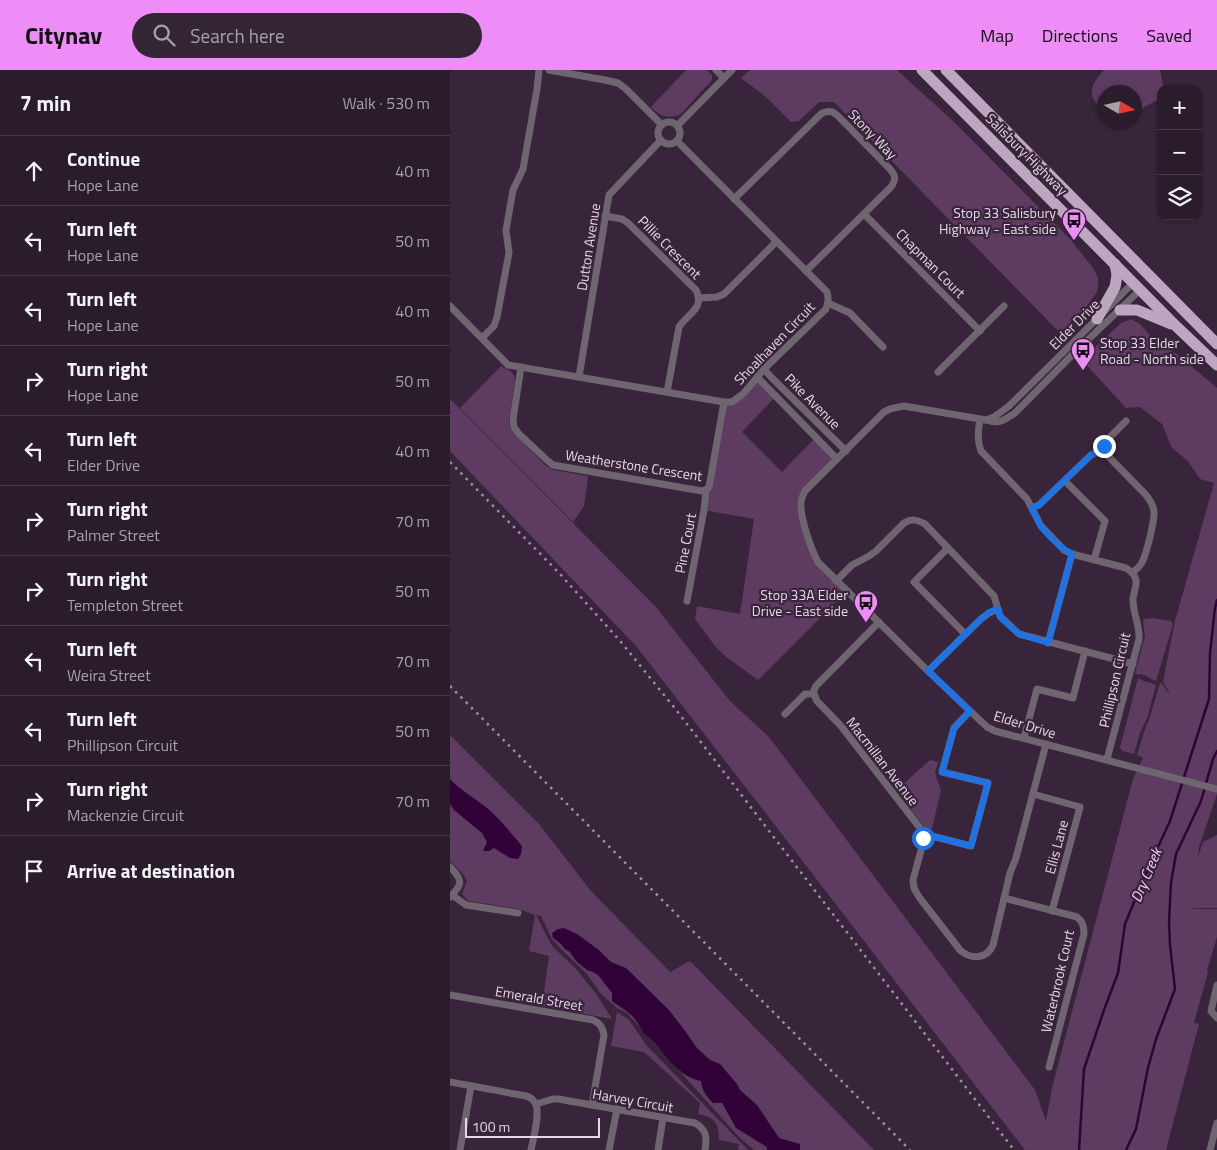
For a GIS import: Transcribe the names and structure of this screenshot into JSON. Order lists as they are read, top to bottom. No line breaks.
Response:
{"streets":{"highway":["Salisbury Highway"],"street":["Stony Way","Dutton Avenue","Pillie Crescent","Chapman Court","Elder Drive","Shoalhaven Circuit","Pike Avenue","Weatherstone Crescent","Pine Court","Phillipson Circuit","Macmillan Avenue","Ellis Lane","Waterbrook Court","Emerald Street","Harvey Circuit"]},"crossings":[["Stony Way","Chapman Court"],["Stony Way","Shoalhaven Circuit"],["Salisbury Highway","Elder Drive"],["Dutton Avenue","Pillie Crescent"],["Dutton Avenue","Shoalhaven Circuit"],["Elder Drive","Pike Avenue"],["Elder Drive","Phillipson Circuit"],["Shoalhaven Circuit","Pike Avenue"],["Shoalhaven Circuit","Weatherstone Crescent"],["Weatherstone Crescent","Pine Court"],["Ellis Lane","Waterbrook Court"],["Emerald Street","Harvey Circuit"]],"water":["Dry Creek"],"places":{"bus stop":["Stop 33 Salisbury Highway - East side","Stop 33 Elder Road - North side","Stop 33A Elder Drive - East side"]},"scale_bar":"100 m","north":"right","page":{"header":"Citynav","search":"Search here","nav":["Map","Directions","Saved"],"heading":["7 min","Walk · 530 m"],"map_buttons":["+","−"],"list":[["Continue","Hope Lane","40 m"],["Turn left","Hope Lane","50 m"],["Turn left","Hope Lane","40 m"],["Turn right","Hope Lane","50 m"],["Turn left","Elder Drive","40 m"],["Turn right","Palmer Street","70 m"],["Turn right","Templeton Street","50 m"],["Turn left","Weira Street","70 m"],["Turn left","Phillipson Circuit","50 m"],["Turn right","Mackenzie Circuit","70 m"],"Arrive at destination"],"scale":"100 m"}}
